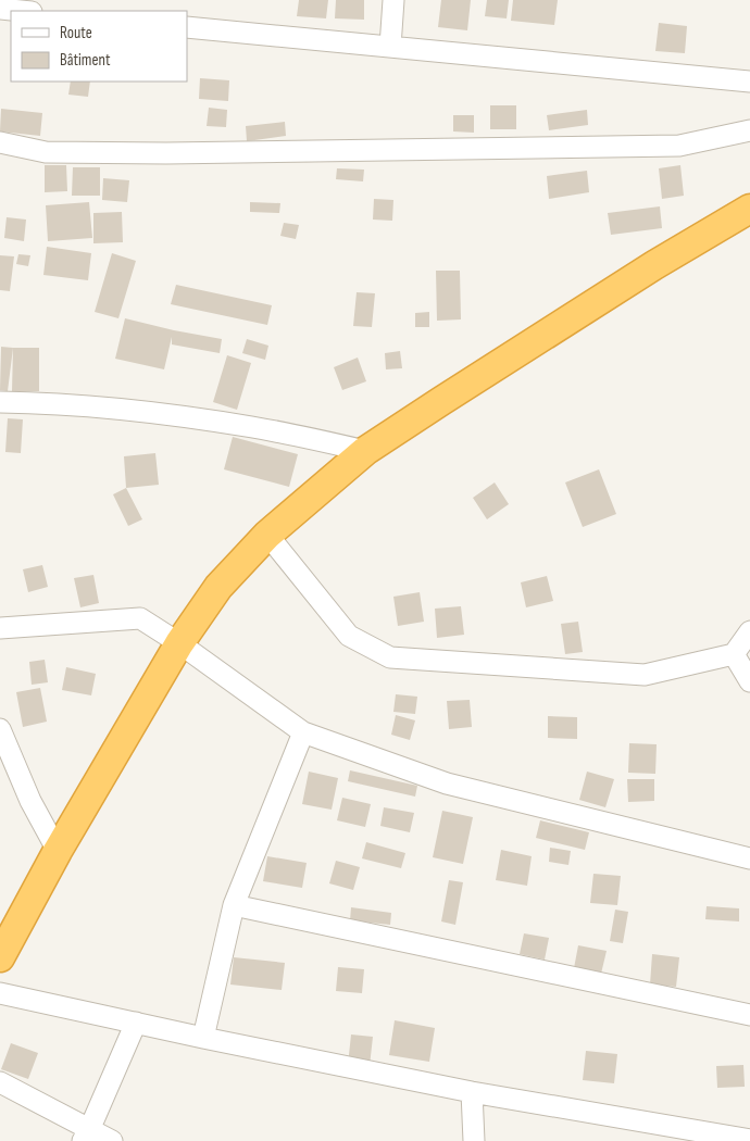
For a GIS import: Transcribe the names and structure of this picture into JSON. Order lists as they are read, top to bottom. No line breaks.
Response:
{"legend":["Route","Bâtiment"]}
